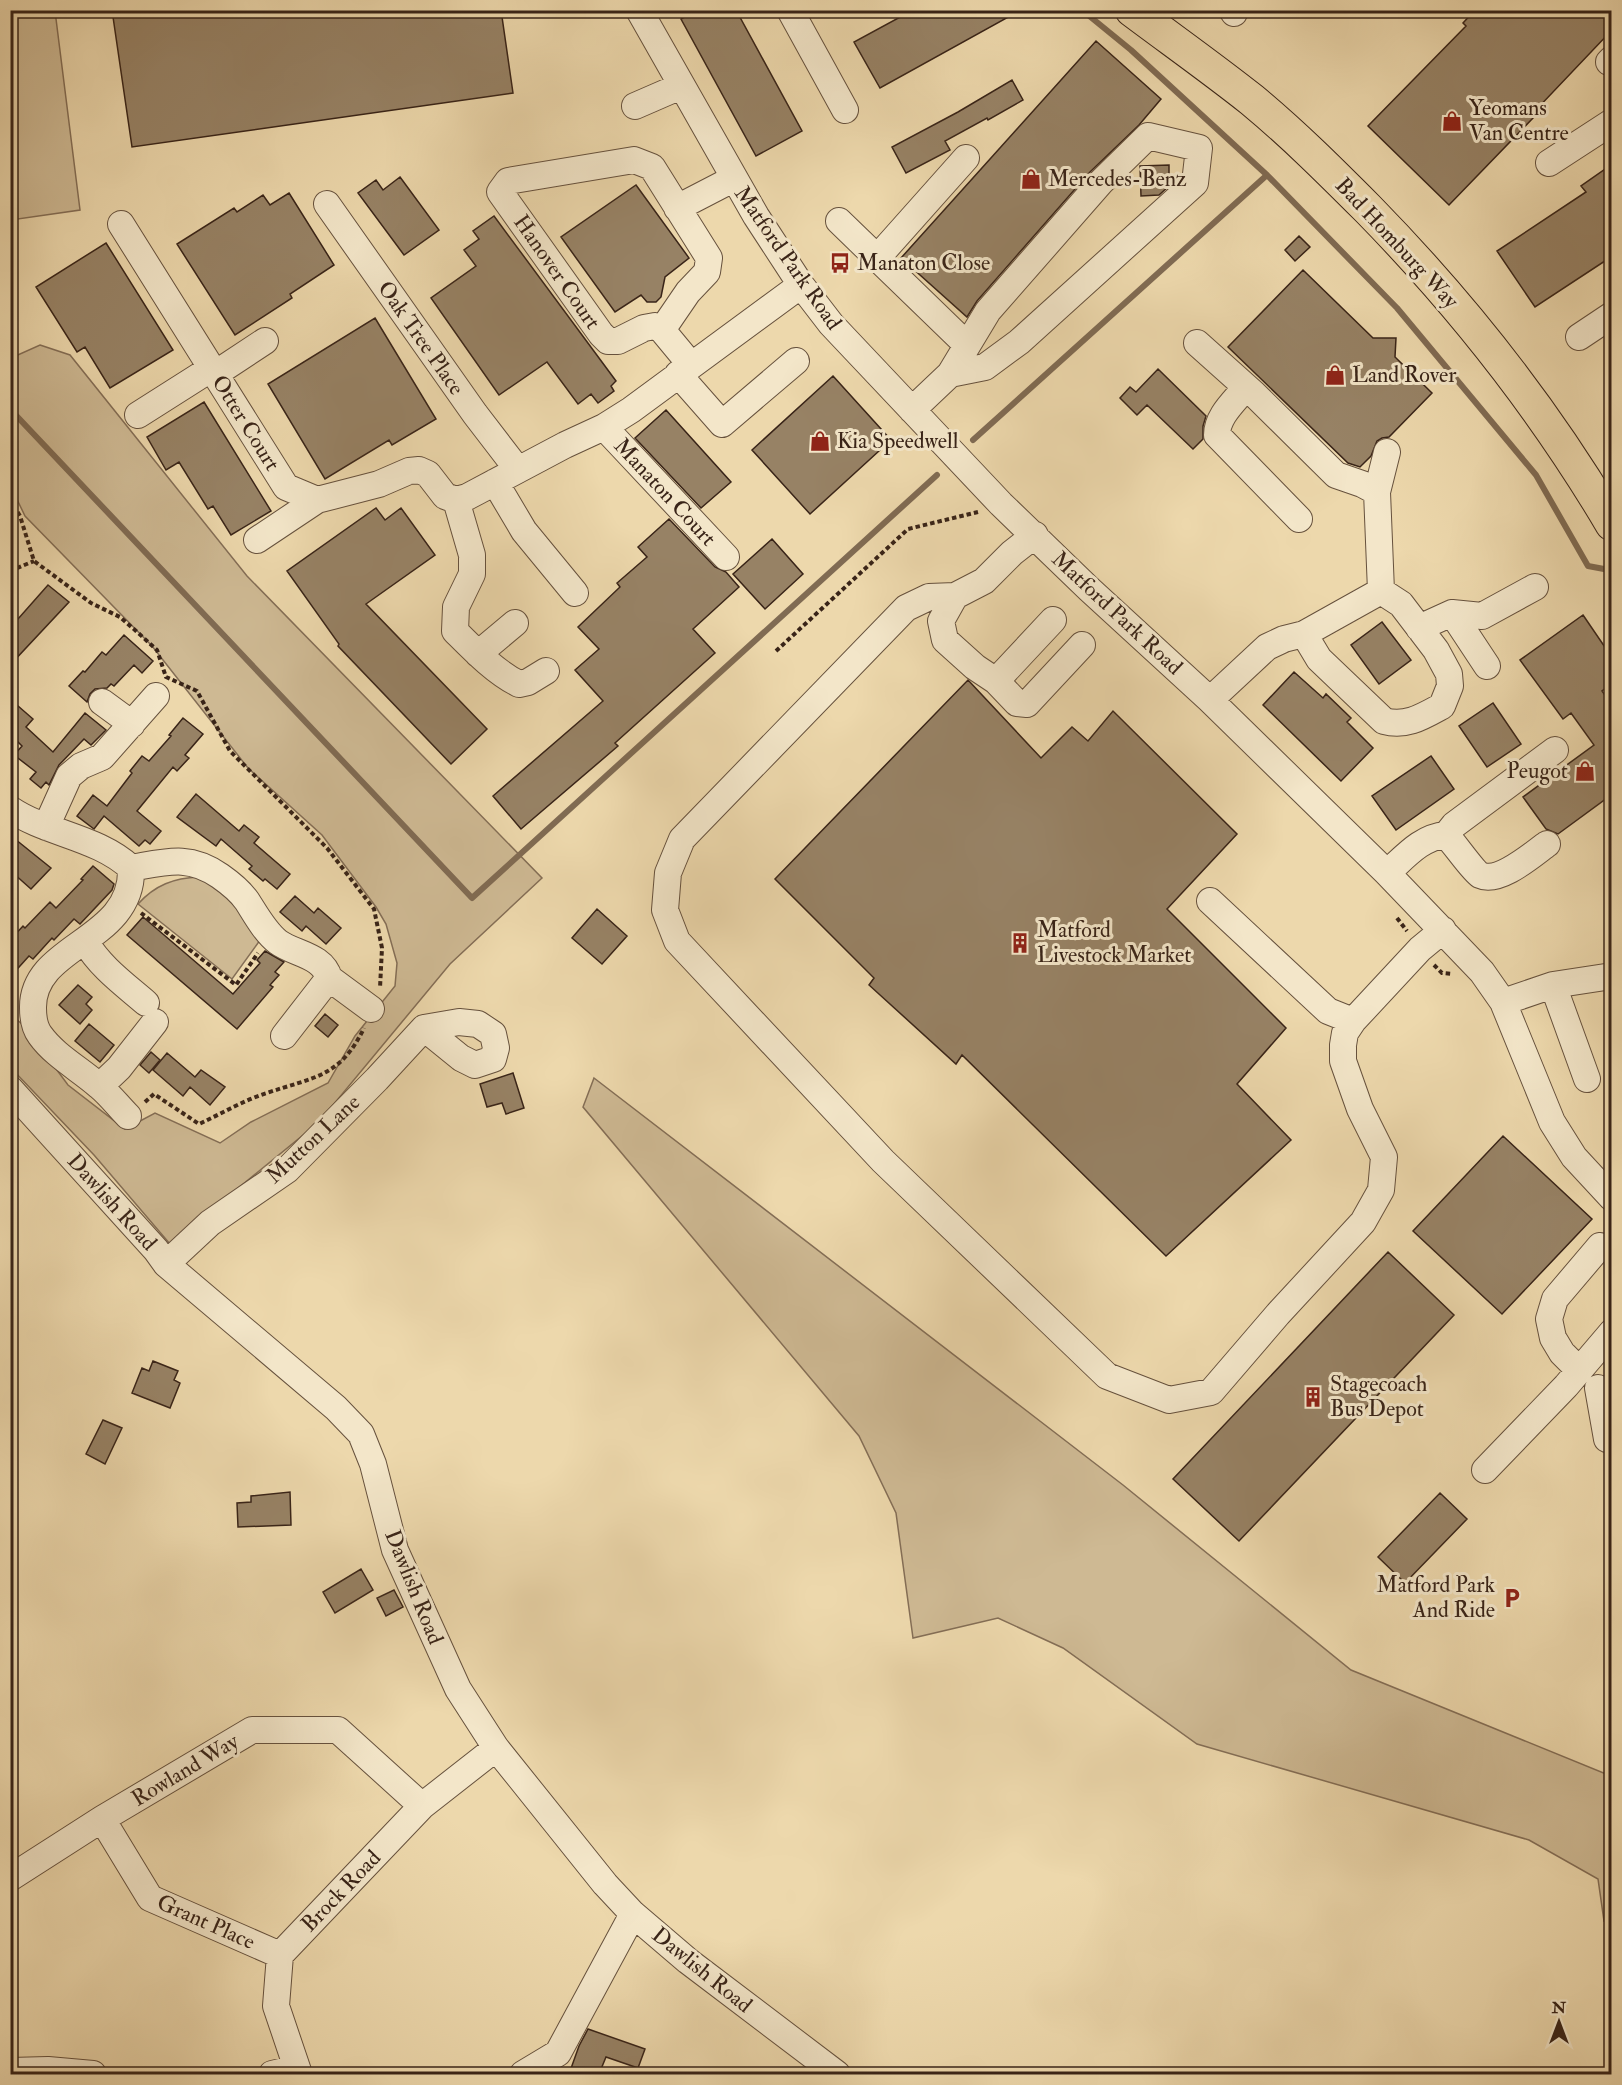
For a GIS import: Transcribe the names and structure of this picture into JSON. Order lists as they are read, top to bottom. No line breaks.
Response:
{"streets":{"main road":["Bad Homburg Way"],"street":["Matford Park Road","Hanover Court","Oak Tree Place","Otter Court","Manaton Court","Mutton Lane","Dawlish Road","Rowland Way","Brock Road","Grant Place"]},"crossings":[["Mutton Lane","Dawlish Road"],["Dawlish Road","Brock Road"],["Rowland Way","Brock Road"],["Rowland Way","Grant Place"],["Brock Road","Grant Place"]],"places":{"shop":["Yeomans Van Centre","Mercedes-Benz","Land Rover","Kia Speedwell","Peugot"],"bus stop":["Manaton Close"],"building":["Matford Livestock Market","Stagecoach Bus Depot"],"parking":["Matford Park And Ride"]},"north":"top"}
